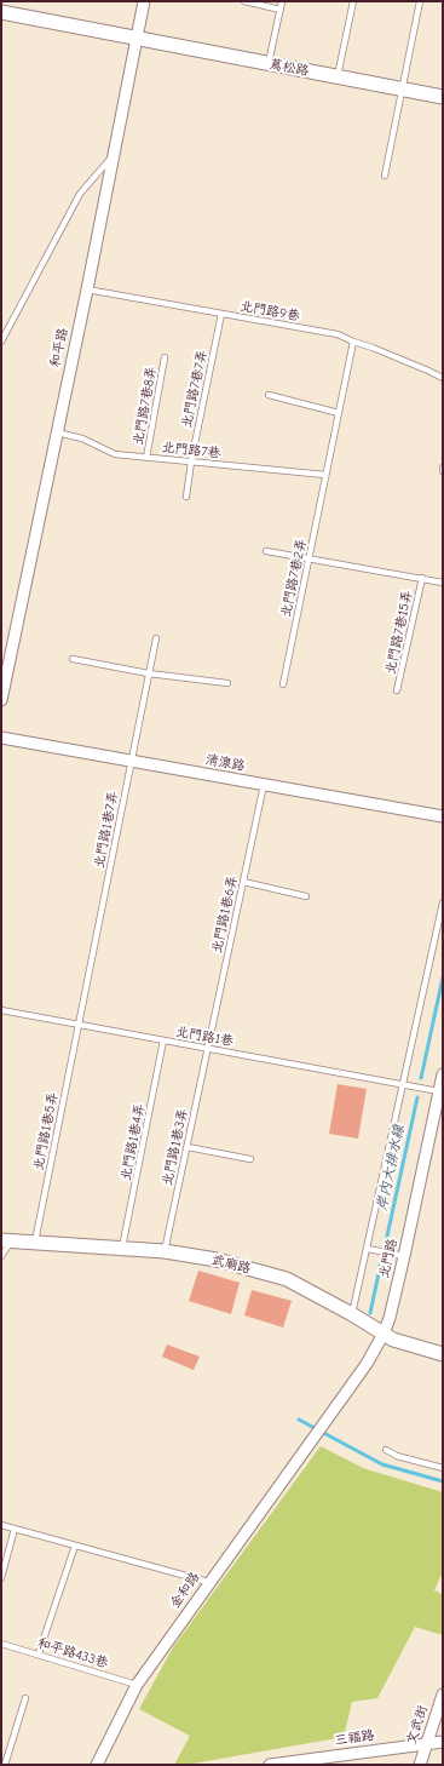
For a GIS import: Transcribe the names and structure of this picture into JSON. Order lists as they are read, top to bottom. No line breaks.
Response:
{"streets":{"street":["蔦松路","和平路","清湶路","北門路","武廟路","金和路","文武街","三福路"],"lane":["北門路9巷","北門路7巷7弄","北門路7巷8弄","北門路7巷","北門路7巷2弄","北門路7巷15弄","北門路1巷7弄","北門路1巷6弄","北門路1巷","北門路1巷5弄","北門路1巷4弄","北門路1巷3弄","和平路433巷"]},"crossings":[["蔦松路","和平路"],["北門路9巷","和平路"],["北門路9巷","北門路7巷7弄"],["北門路9巷","北門路7巷2弄"],["和平路","北門路7巷"],["北門路7巷7弄","北門路7巷"],["北門路7巷8弄","北門路7巷"],["北門路7巷","北門路7巷2弄"],["清湶路","北門路1巷7弄"],["清湶路","北門路1巷6弄"],["北門路1巷7弄","北門路1巷"],["北門路1巷7弄","北門路1巷5弄"],["北門路1巷6弄","北門路1巷"],["北門路1巷6弄","北門路1巷3弄"],["北門路1巷","北門路1巷5弄"],["北門路1巷","北門路1巷4弄"],["北門路1巷","北門路1巷3弄"],["北門路1巷","北門路"],["北門路1巷5弄","武廟路"],["北門路1巷4弄","武廟路"],["北門路1巷3弄","武廟路"],["北門路","武廟路"],["北門路","金和路"],["武廟路","金和路"],["金和路","和平路433巷"],["文武街","三福路"]],"water":["岸內大排水線"]}
